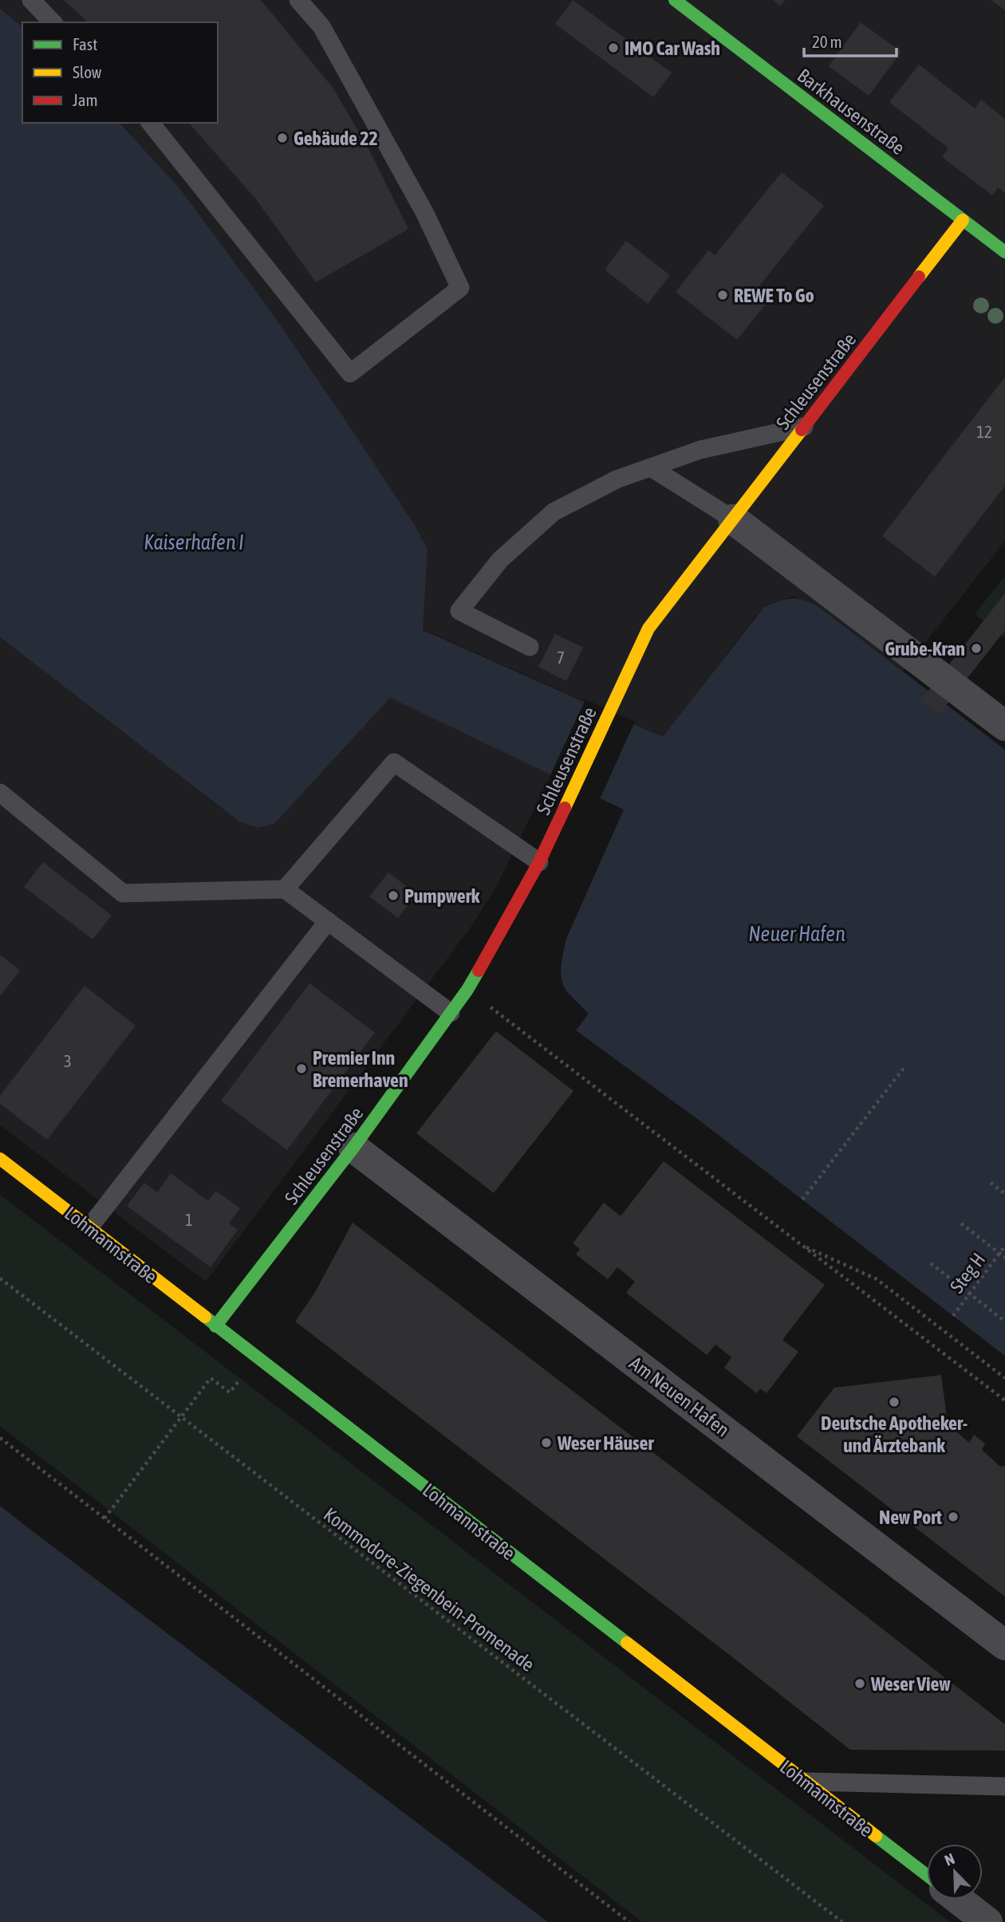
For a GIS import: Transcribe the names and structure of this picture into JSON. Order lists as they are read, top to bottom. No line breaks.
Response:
{"streets":{"street":["Barkhausenstraße","Schleusenstraße","Lohmannstraße","Am Neuen Hafen"],"path":["Steg H","Kommodore-Ziegenbein-Promenade"]},"crossings":[["Barkhausenstraße","Schleusenstraße"],["Schleusenstraße","Lohmannstraße"],["Schleusenstraße","Am Neuen Hafen"]],"water":["Kaiserhafen I","Neuer Hafen"],"places":["IMO Car Wash","Gebäude 22","REWE To Go","Grube-Kran","Pumpwerk","Premier Inn Bremerhaven","Deutsche Apotheker- und Ärztebank","Weser Häuser","New Port","Weser View"],"house_numbers":["12","7","3","1"],"legend":["Fast","Slow","Jam"],"scale_bar":"20 m","north":"top left"}
